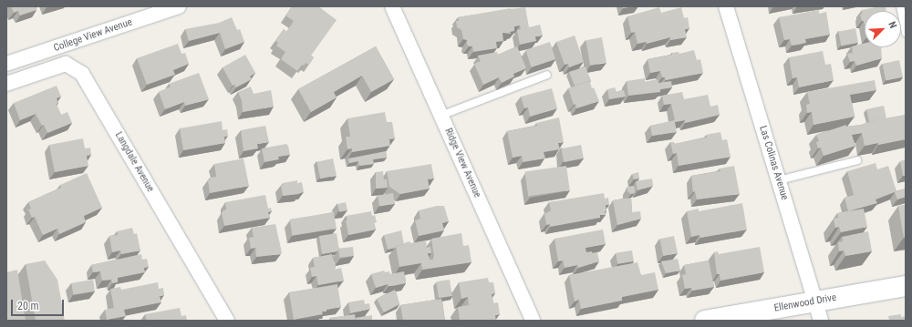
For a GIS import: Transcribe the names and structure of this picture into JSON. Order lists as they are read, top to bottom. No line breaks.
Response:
{"streets":{"street":["College View Avenue","Langdale Avenue","Ridge View Avenue","Las Colinas Avenue","Ellenwood Drive"]},"crossings":[["Las Colinas Avenue","Ellenwood Drive"]],"scale_bar":"20 m","north":"top right"}
